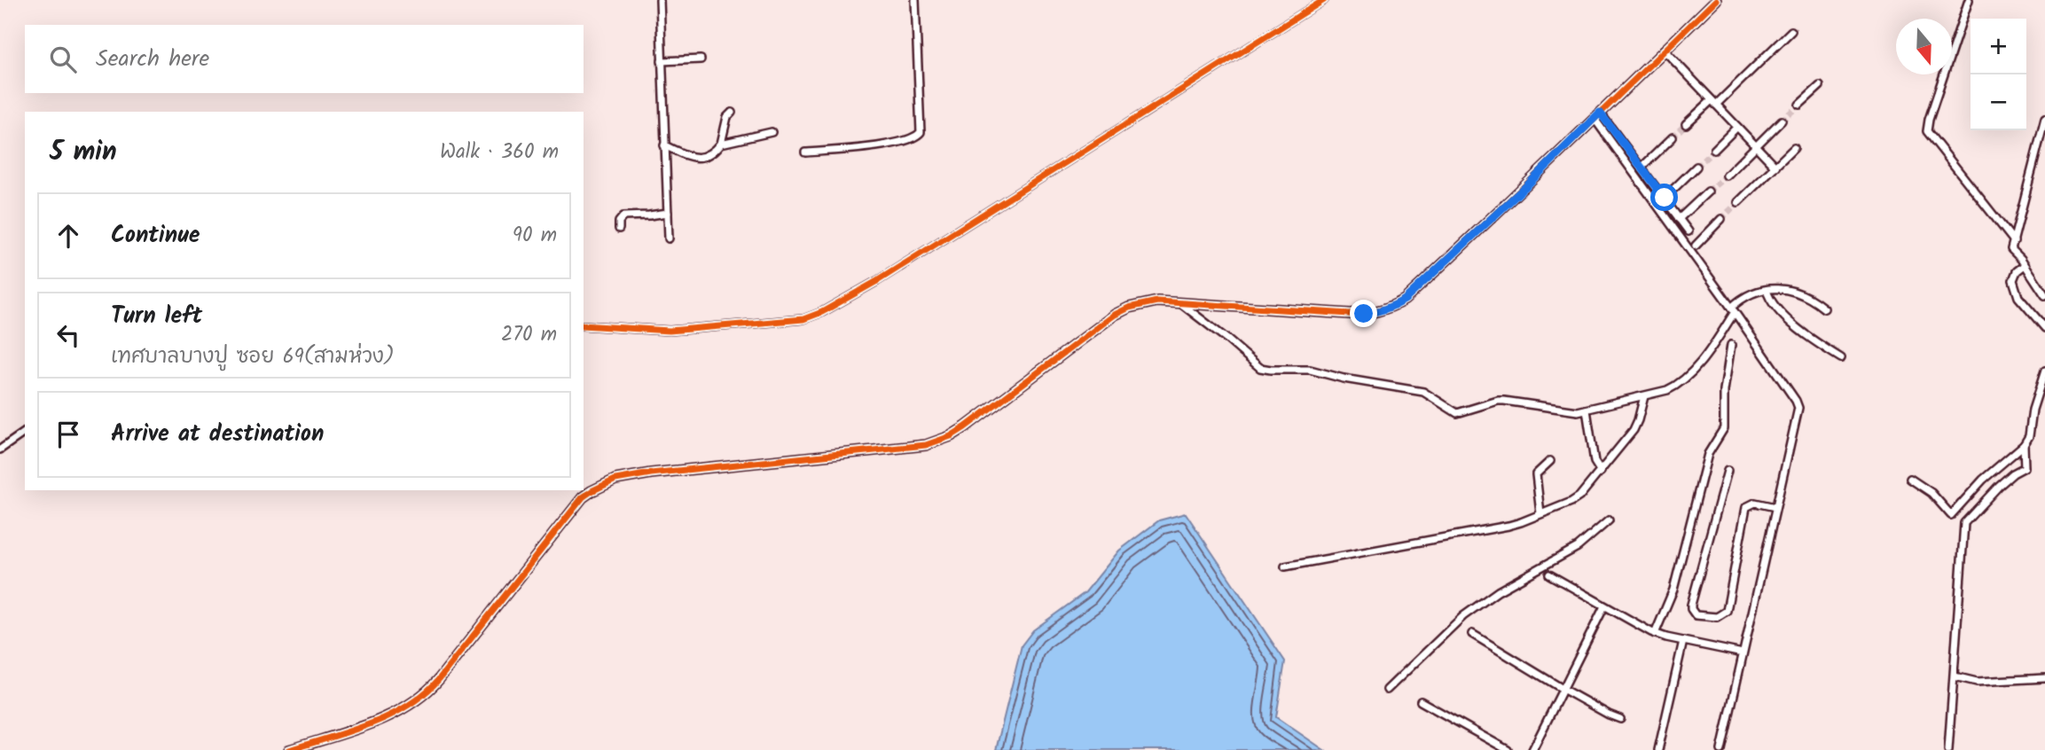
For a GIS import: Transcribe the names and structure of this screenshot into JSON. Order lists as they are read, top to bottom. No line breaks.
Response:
{"north":"bottom","page":{"map_buttons":["+","−"],"search":"Search here","heading":["5 min","Walk · 360 m"],"list":[["Continue","90 m"],["Turn left","เทศบาลบางปู ซอย 69(สามห่วง)","270 m"],"Arrive at destination"]}}
